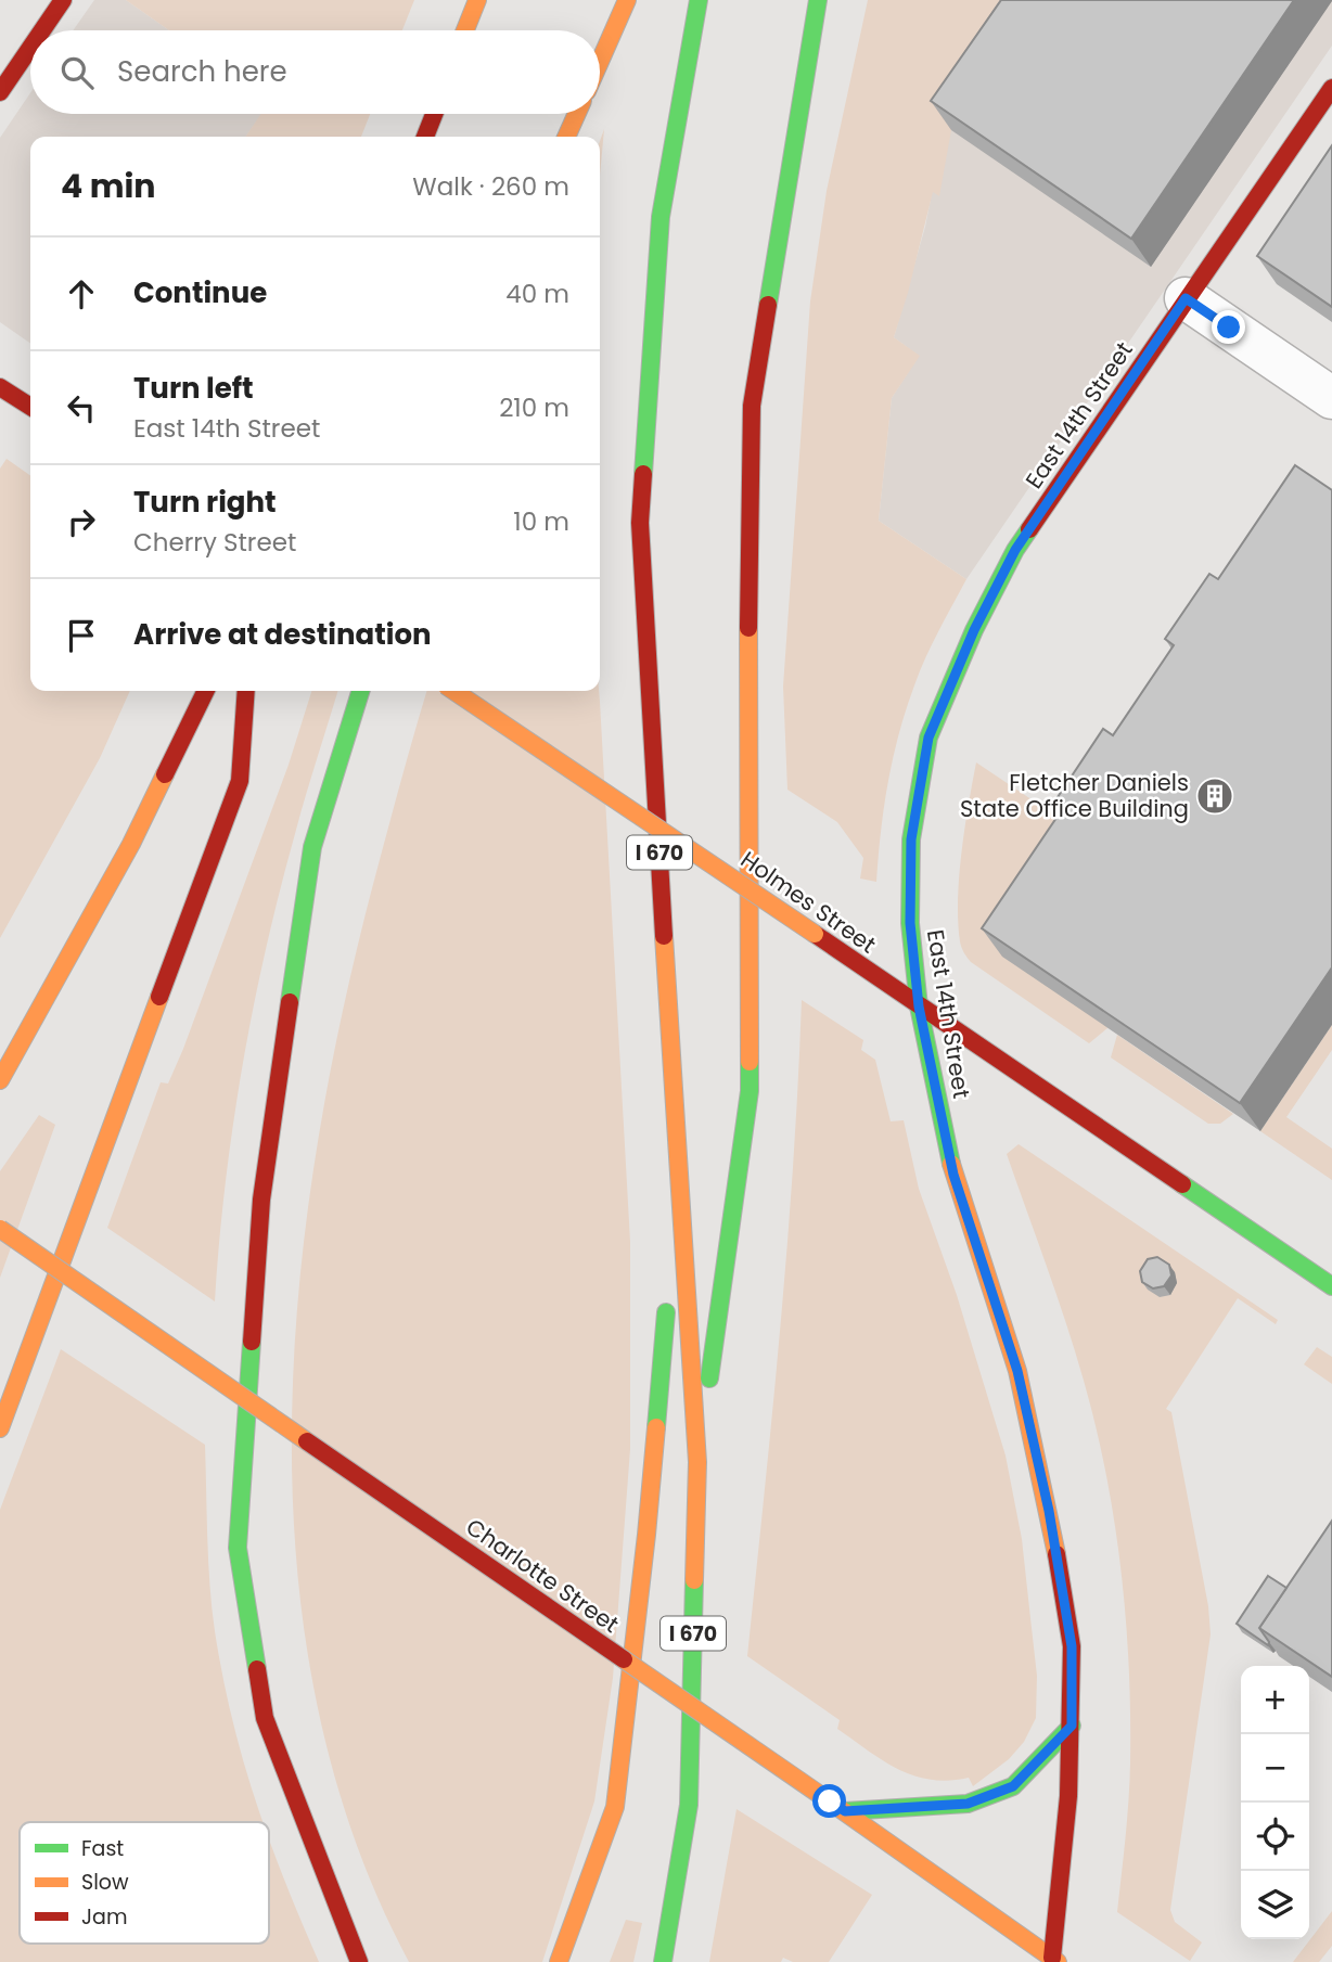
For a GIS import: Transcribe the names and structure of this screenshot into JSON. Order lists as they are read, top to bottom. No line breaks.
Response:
{"streets":{"main road":["East 14th Street","I 670","Holmes Street","Charlotte Street"]},"crossings":[["East 14th Street","Holmes Street"],["East 14th Street","Charlotte Street"]],"places":{"building":["Fletcher Daniels State Office Building"]},"legend":["Fast","Slow","Jam"],"page":{"search":"Search here","heading":["4 min","Walk · 260 m"],"list":[["Continue","40 m"],["Turn left","East 14th Street","210 m"],["Turn right","Cherry Street","10 m"],"Arrive at destination"],"map_buttons":["+","−"]}}
